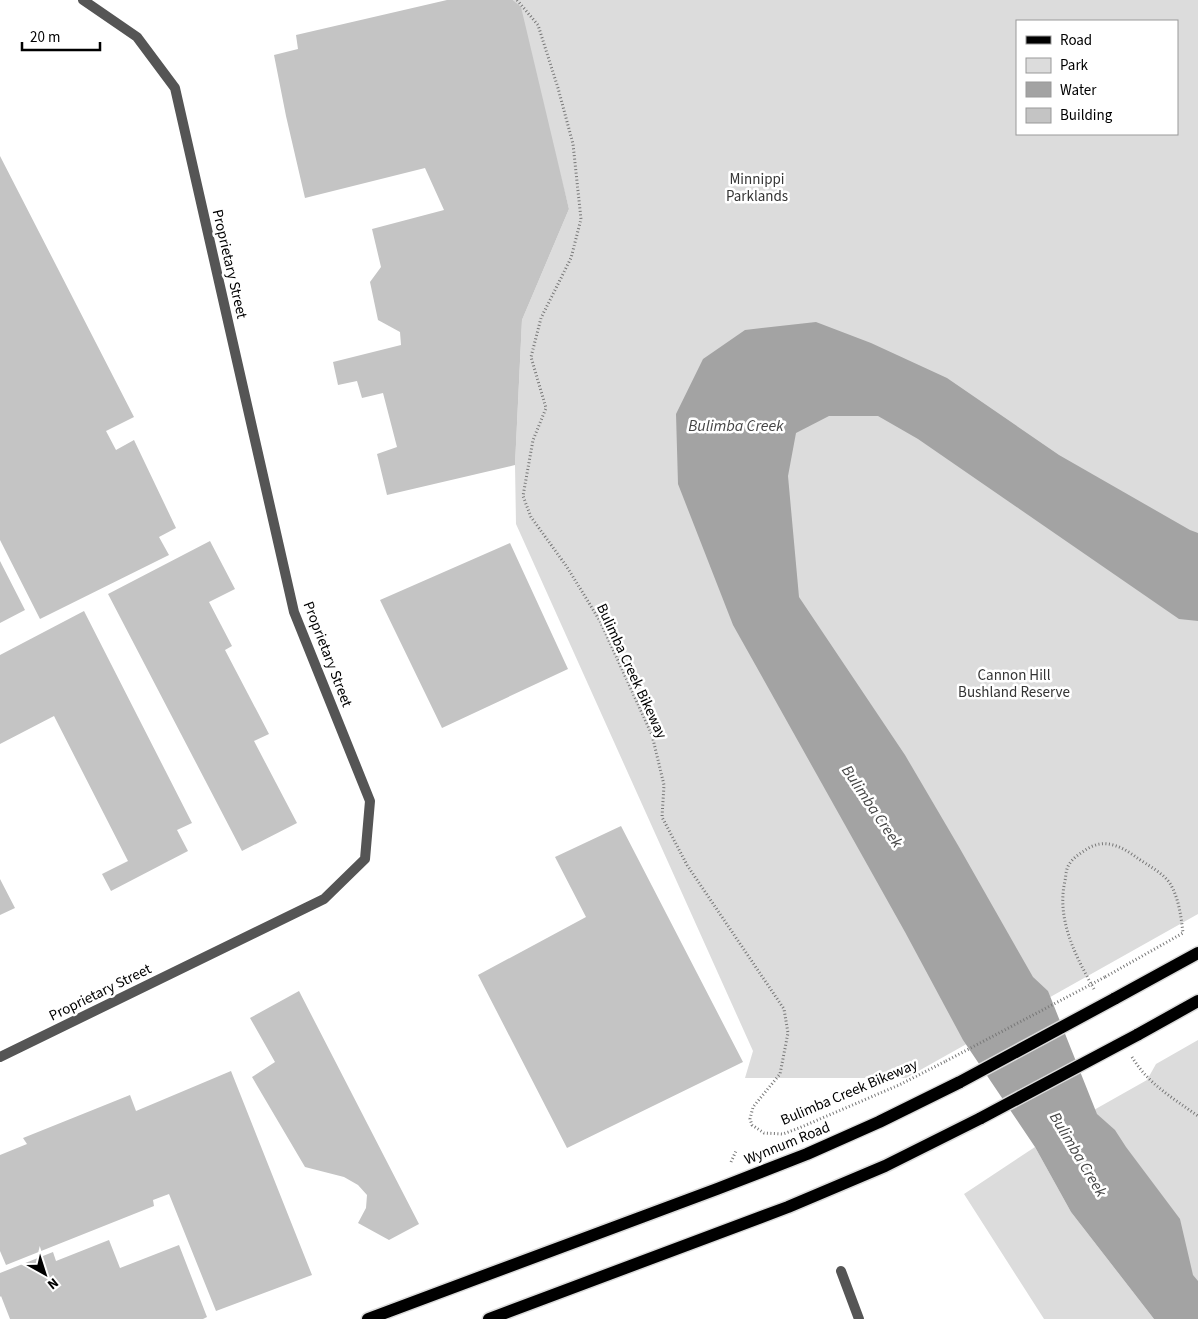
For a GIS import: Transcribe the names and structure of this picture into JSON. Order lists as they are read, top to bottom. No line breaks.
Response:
{"streets":{"main road":["Wynnum Road"],"street":["Proprietary Street"],"path":["Bulimba Creek Bikeway"]},"water":["Bulimba Creek"],"parks":["Minnippi Parklands","Cannon Hill Bushland Reserve"],"legend":["Road","Park","Water","Building"],"scale_bar":"20 m","north":"bottom right"}
